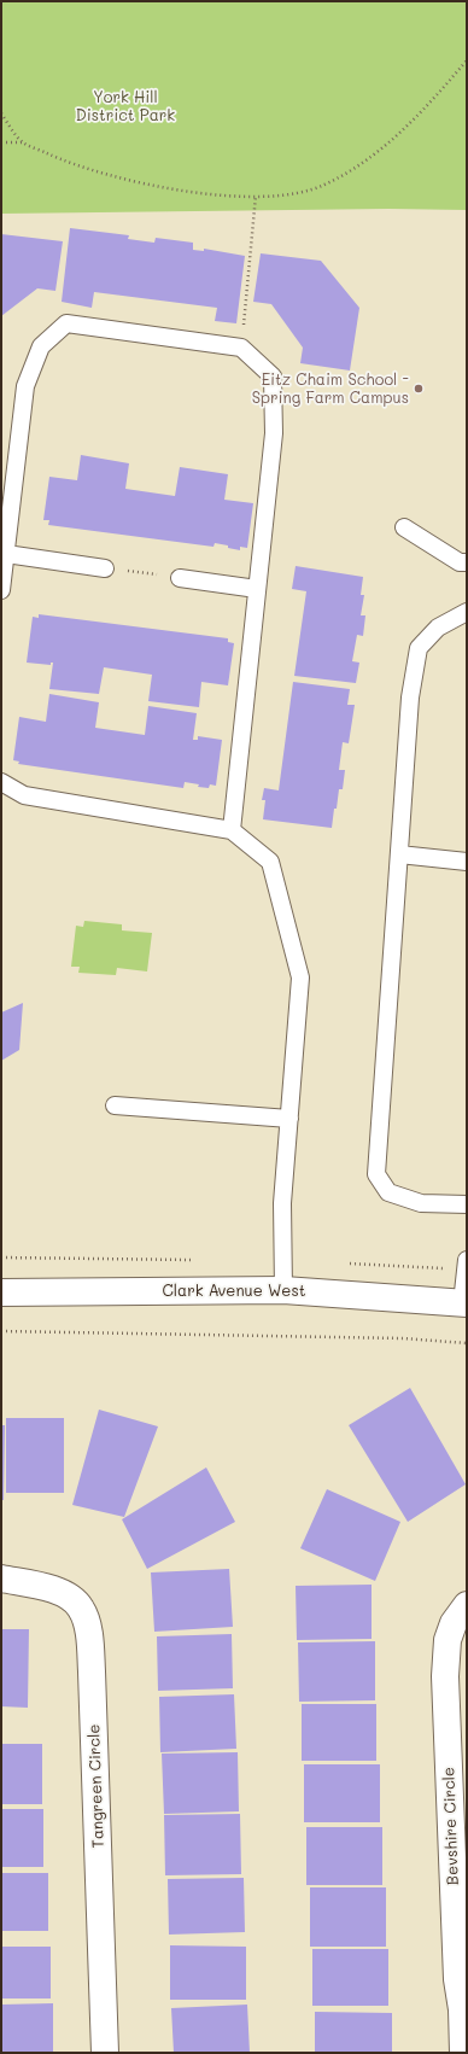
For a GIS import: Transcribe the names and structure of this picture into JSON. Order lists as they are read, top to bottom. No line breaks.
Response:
{"streets":{"street":["Clark Avenue West","Tangreen Circle","Bevshire Circle"]},"parks":["York Hill District Park"],"places":["Eitz Chaim School - Spring Farm Campus"]}
